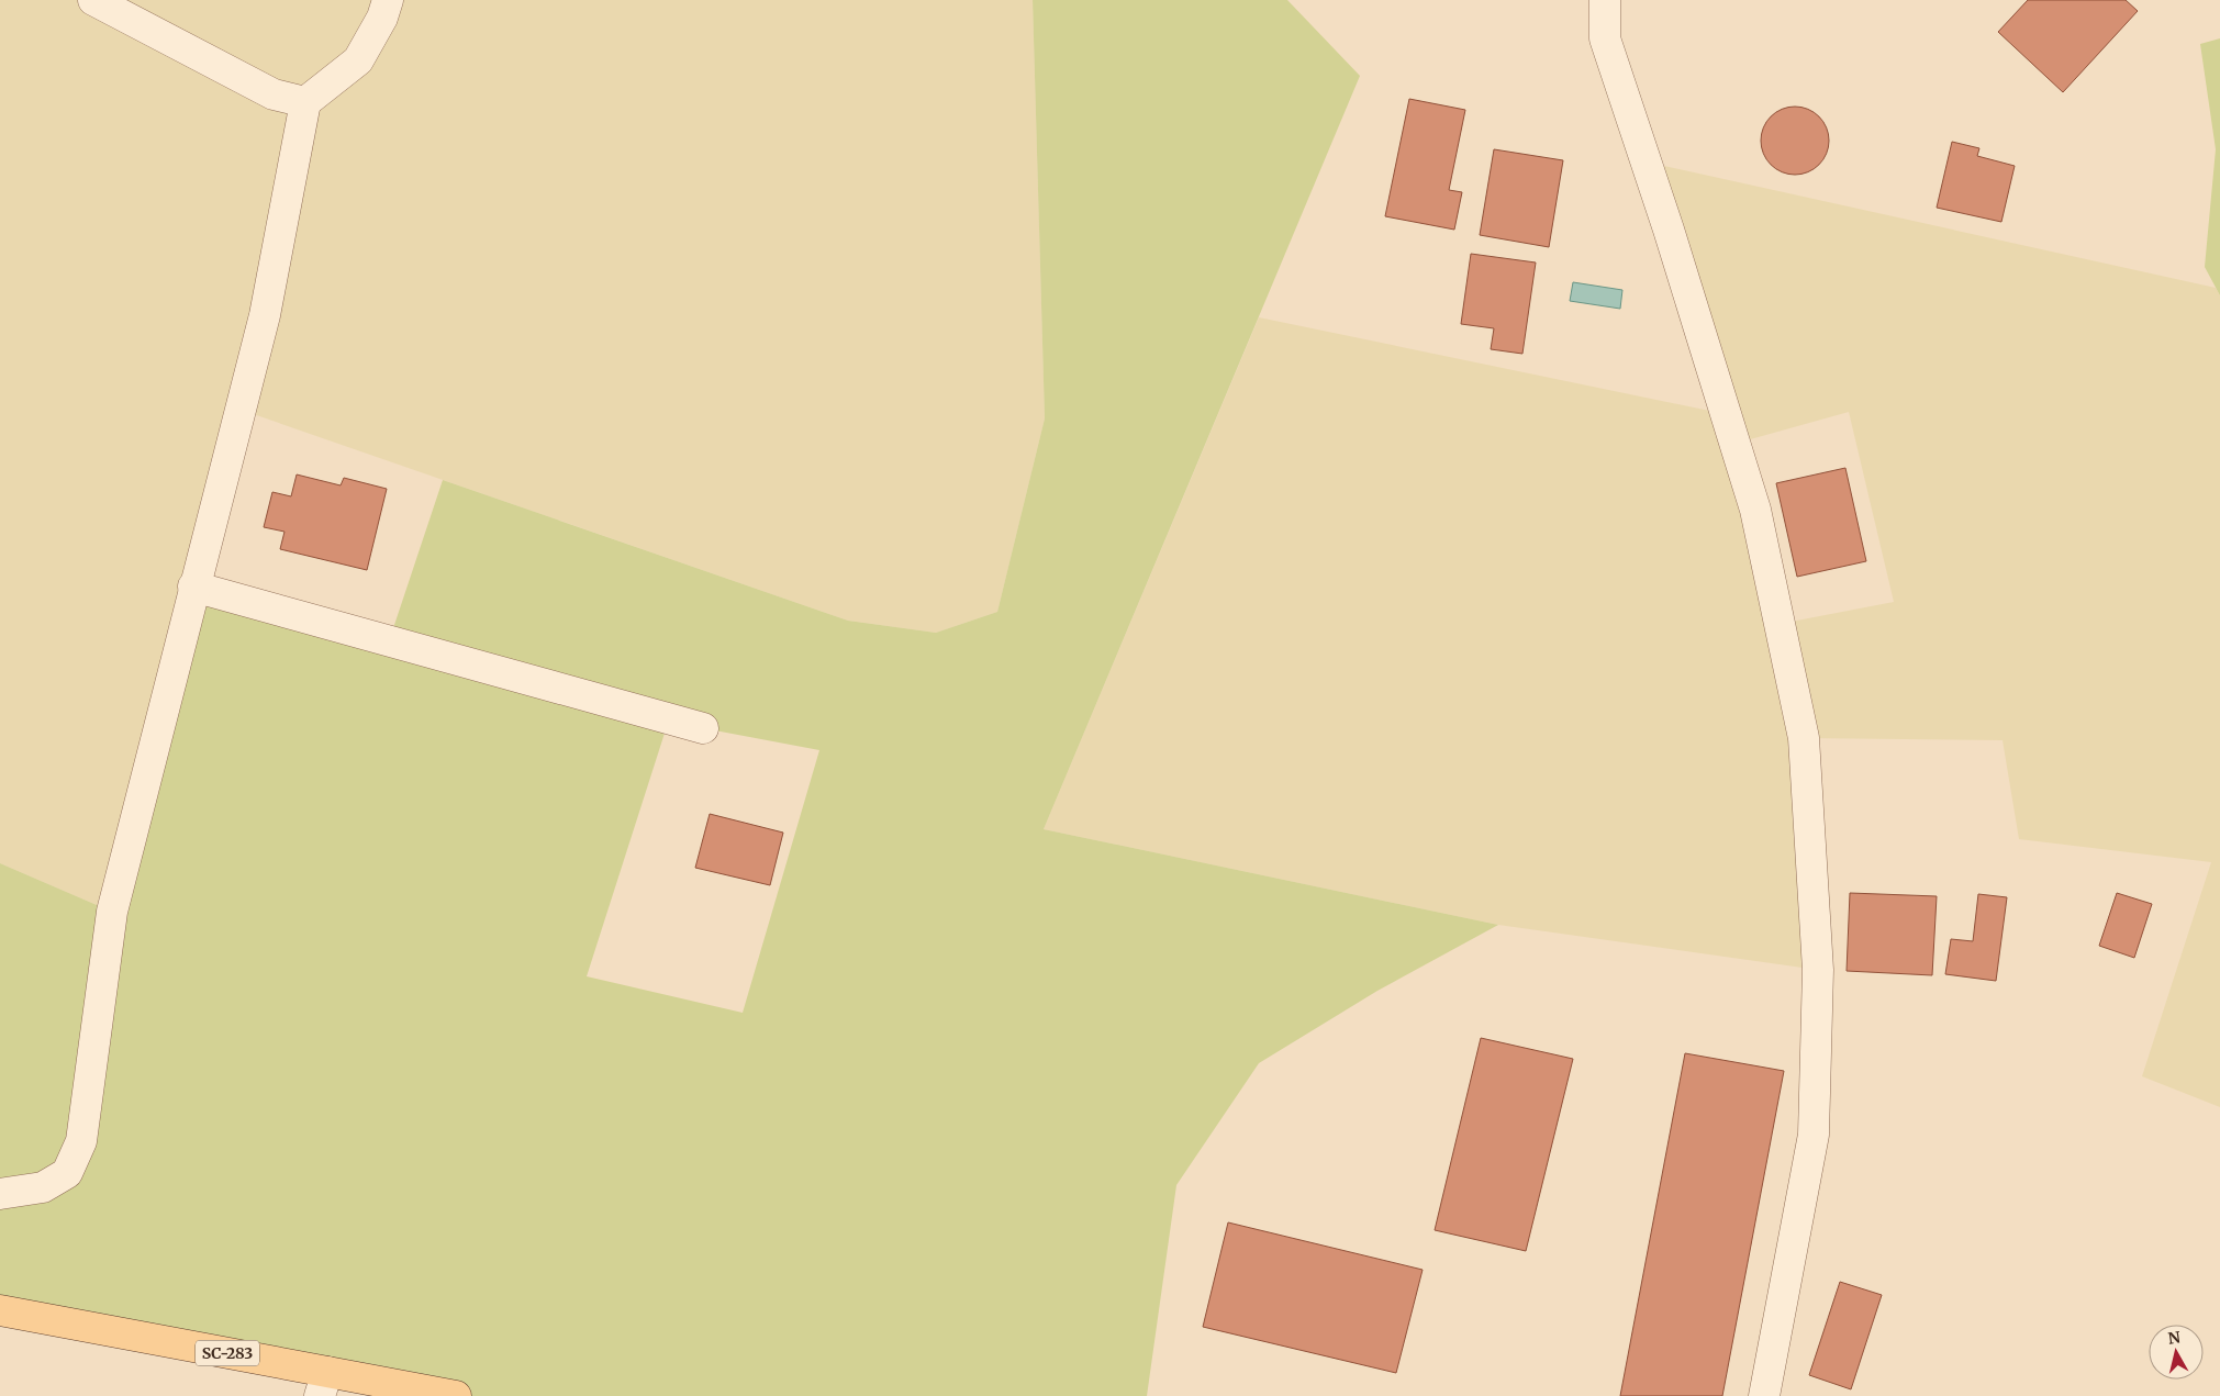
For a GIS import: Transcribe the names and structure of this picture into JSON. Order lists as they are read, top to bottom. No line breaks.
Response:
{"streets":{"main road":["SC-283"]},"north":"top"}
